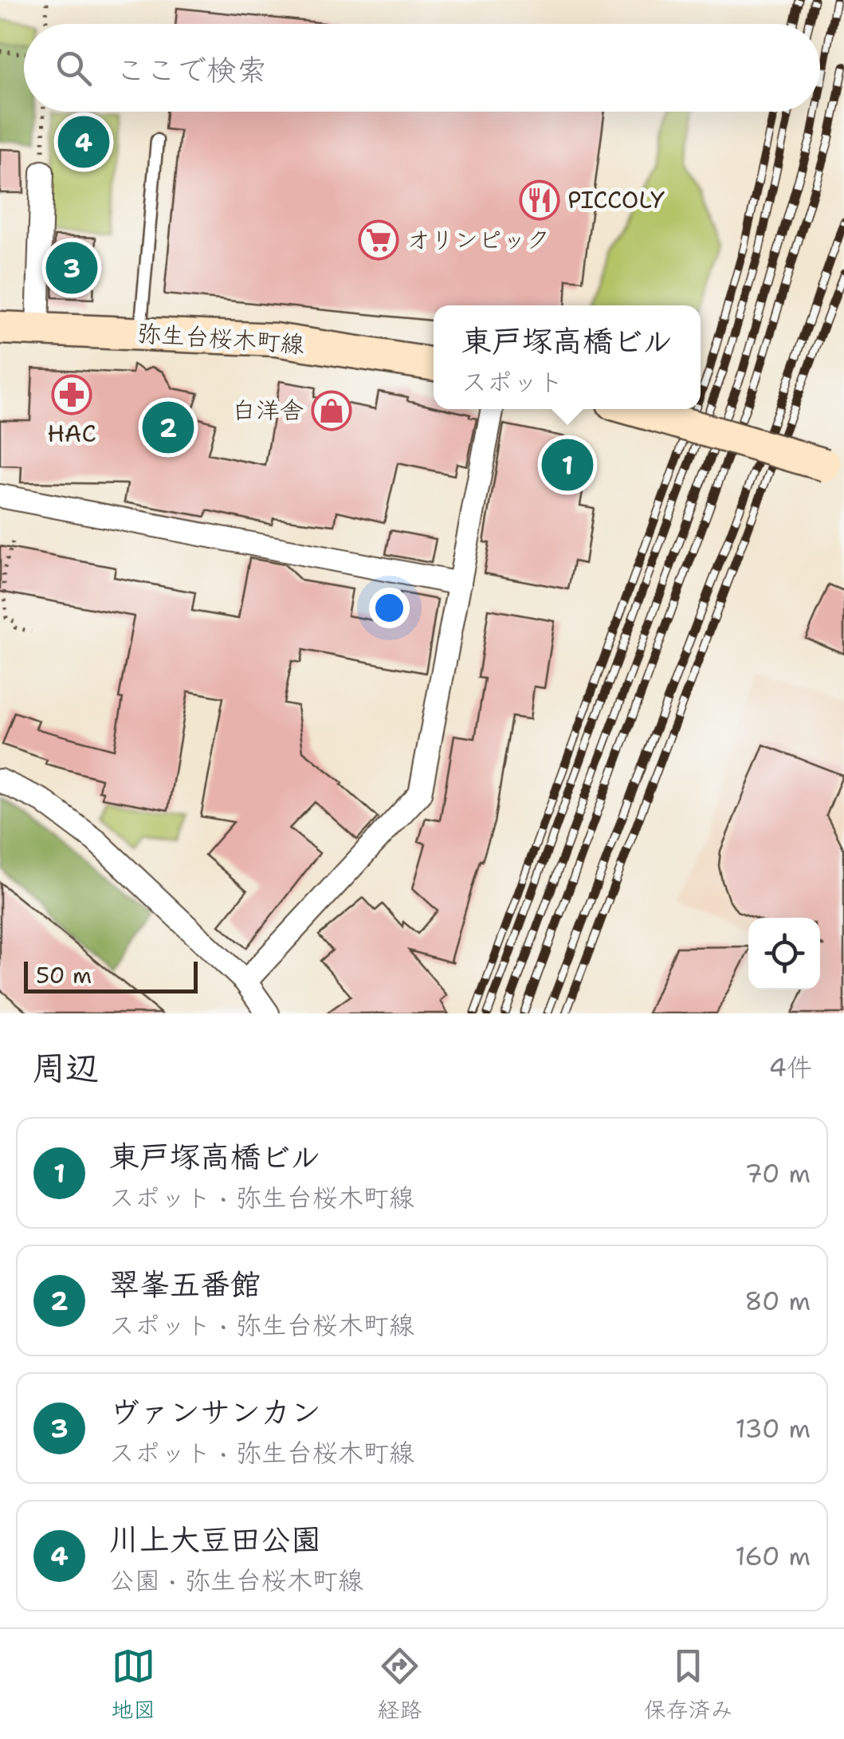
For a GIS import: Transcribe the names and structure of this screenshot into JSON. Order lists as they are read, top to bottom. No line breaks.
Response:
{"streets":{"main road":["弥生台桜木町線"]},"places":{"restaurant":["PICCOLY"],"supermarket":["オリンピック"],"pharmacy":["HAC"],"shop":["白洋舎"]},"scale_bar":"50 m","page":{"search":"ここで検索","pins":["4","3","2","1"],"popup":["東戸塚高橋ビル","スポット"],"scale":"50 m","heading":["周辺","4件"],"list":[{"mark":"1","name":"東戸塚高橋ビル","note":"スポット · 弥生台桜木町線","value":"70 m"},{"mark":"2","name":"翠峯五番館","note":"スポット · 弥生台桜木町線","value":"80 m"},{"mark":"3","name":"ヴァンサンカン","note":"スポット · 弥生台桜木町線","value":"130 m"},{"mark":"4","name":"川上大豆田公園","note":"公園 · 弥生台桜木町線","value":"160 m"}],"nav":["地図","経路","保存済み"]}}
